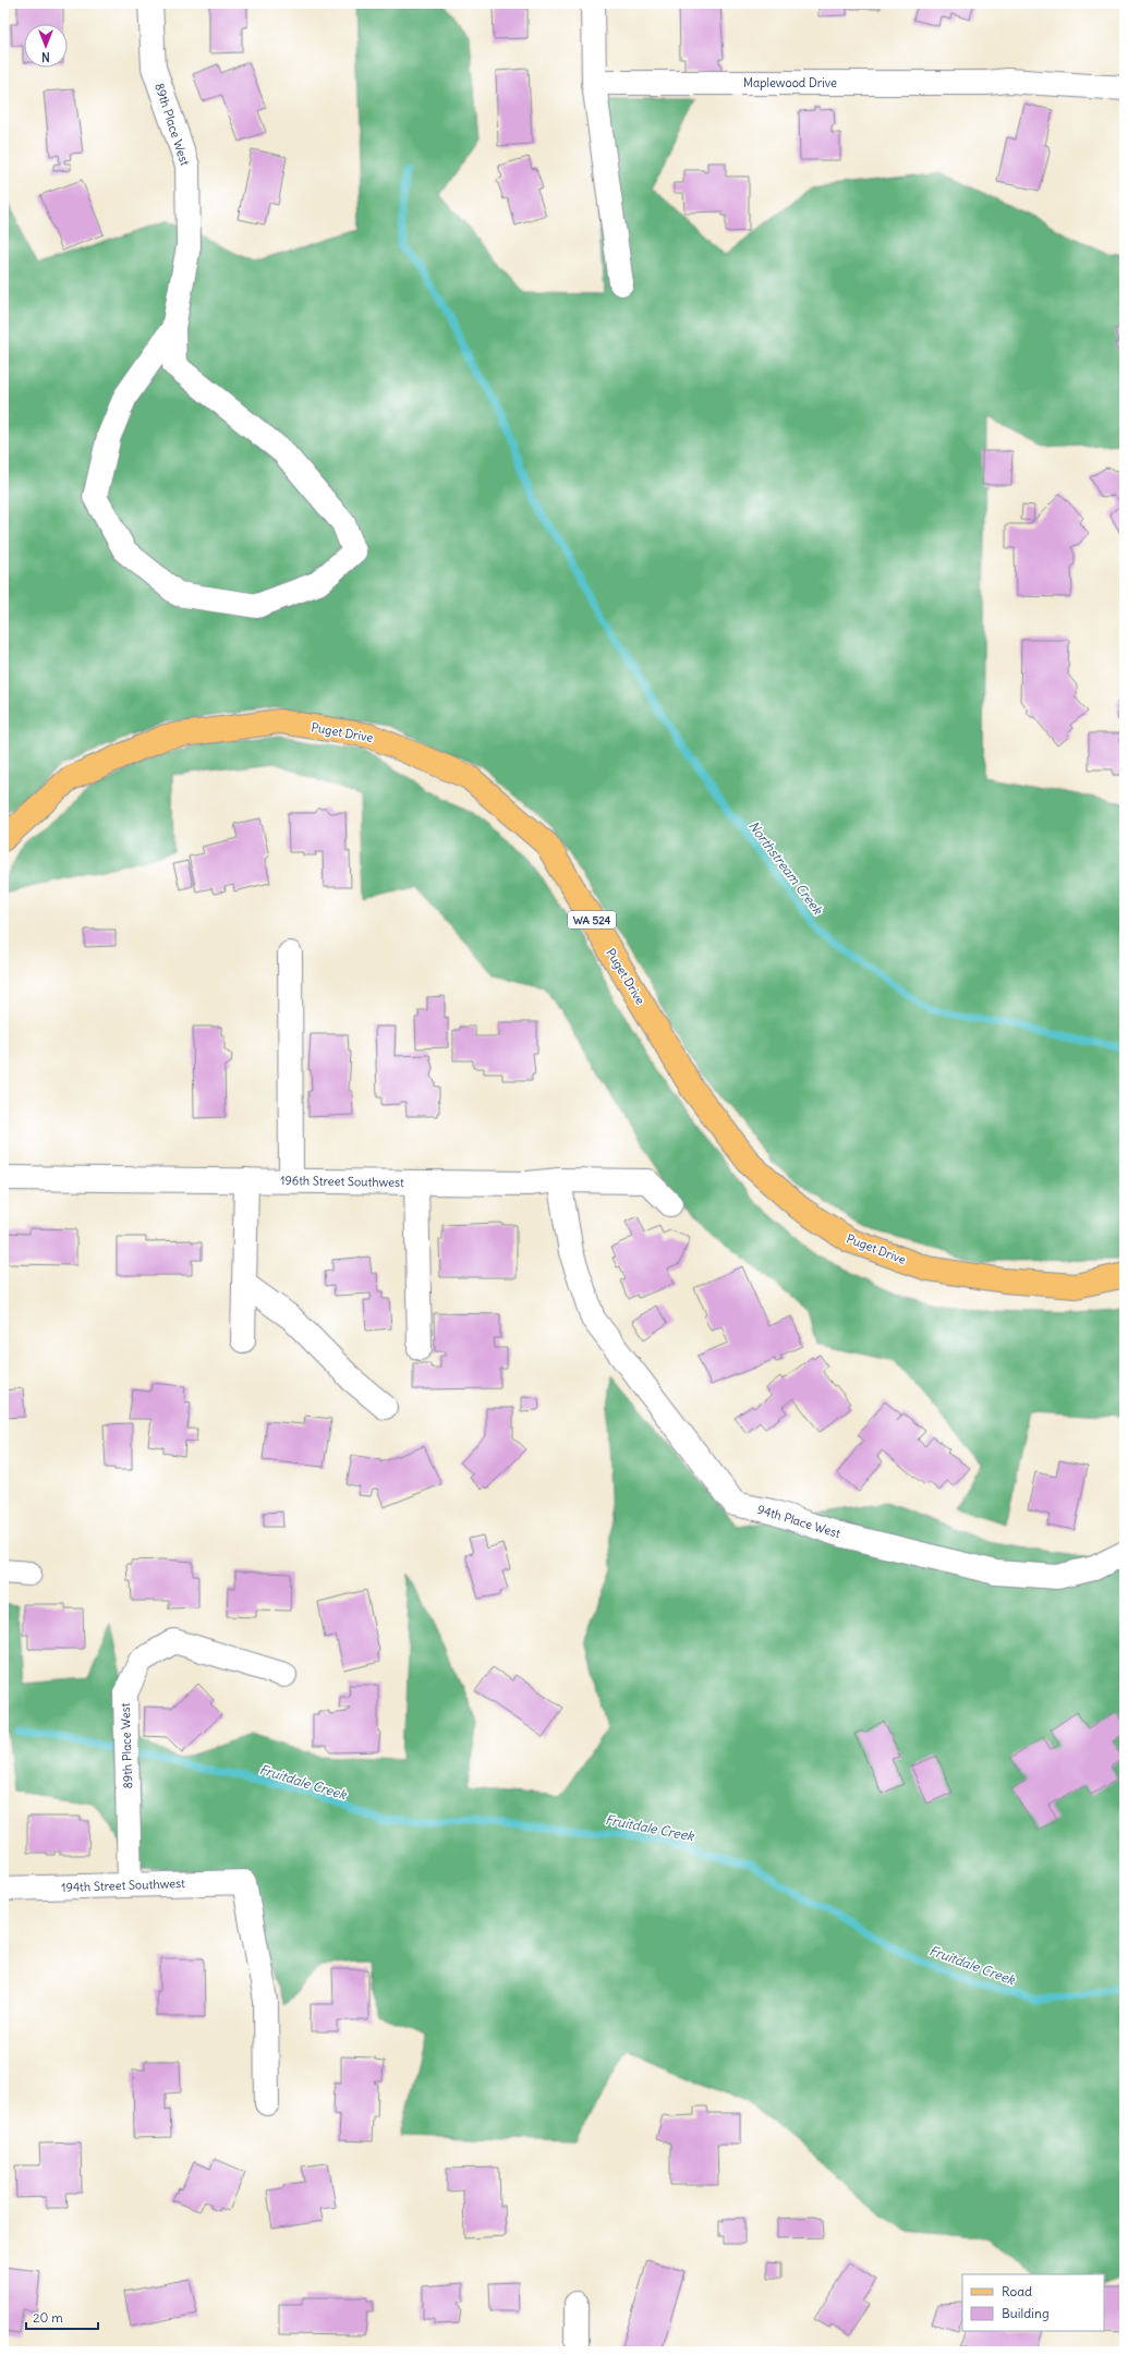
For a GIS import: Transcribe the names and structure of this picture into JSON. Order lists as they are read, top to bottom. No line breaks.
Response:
{"streets":{"main road":["Puget Drive","WA 524"],"street":["Maplewood Drive","89th Place West","196th Street Southwest","94th Place West","194th Street Southwest"]},"crossings":[["89th Place West","194th Street Southwest"],["196th Street Southwest","94th Place West"]],"water":["Northstream Creek","Fruitdale Creek"],"legend":["Road","Building"],"scale_bar":"20 m","north":"bottom"}
